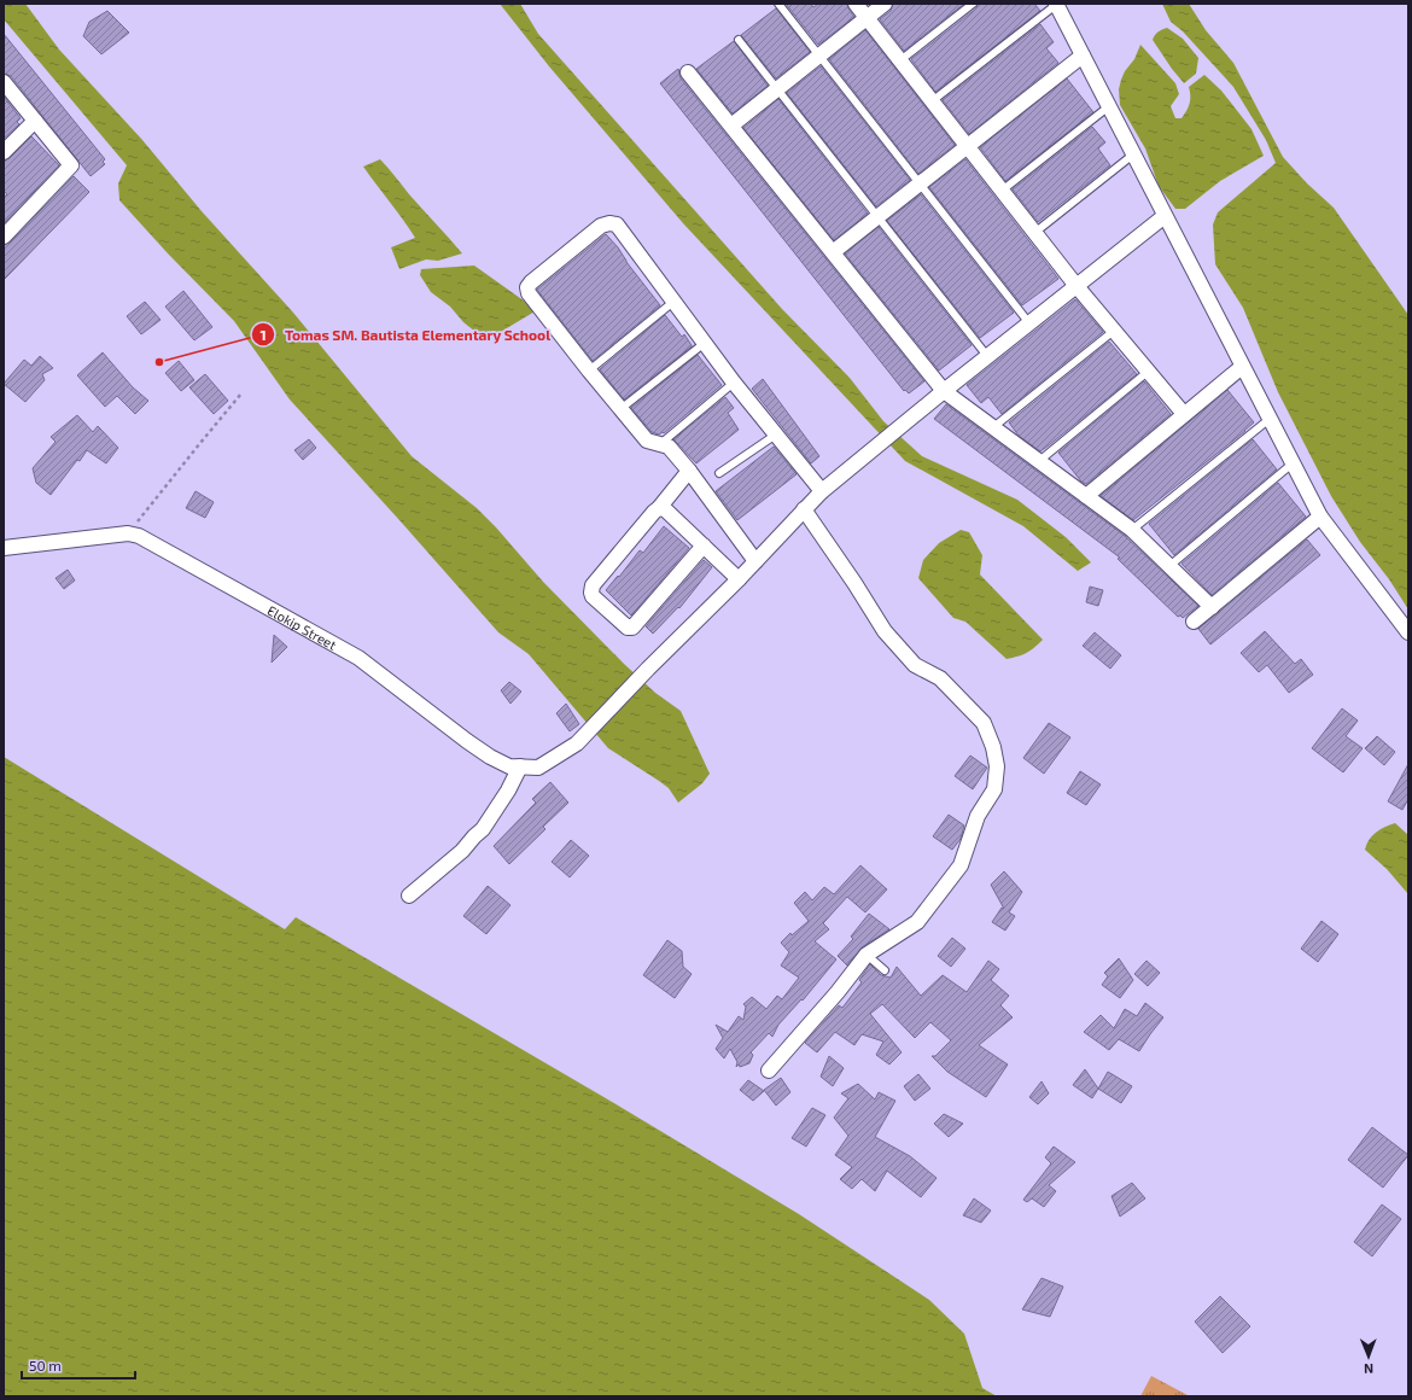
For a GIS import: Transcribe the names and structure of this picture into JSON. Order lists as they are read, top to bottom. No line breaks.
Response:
{"streets":{"street":["Elokip Street"]},"places":["Tomas SM. Bautista Elementary School"],"scale_bar":"50 m","north":"bottom"}
